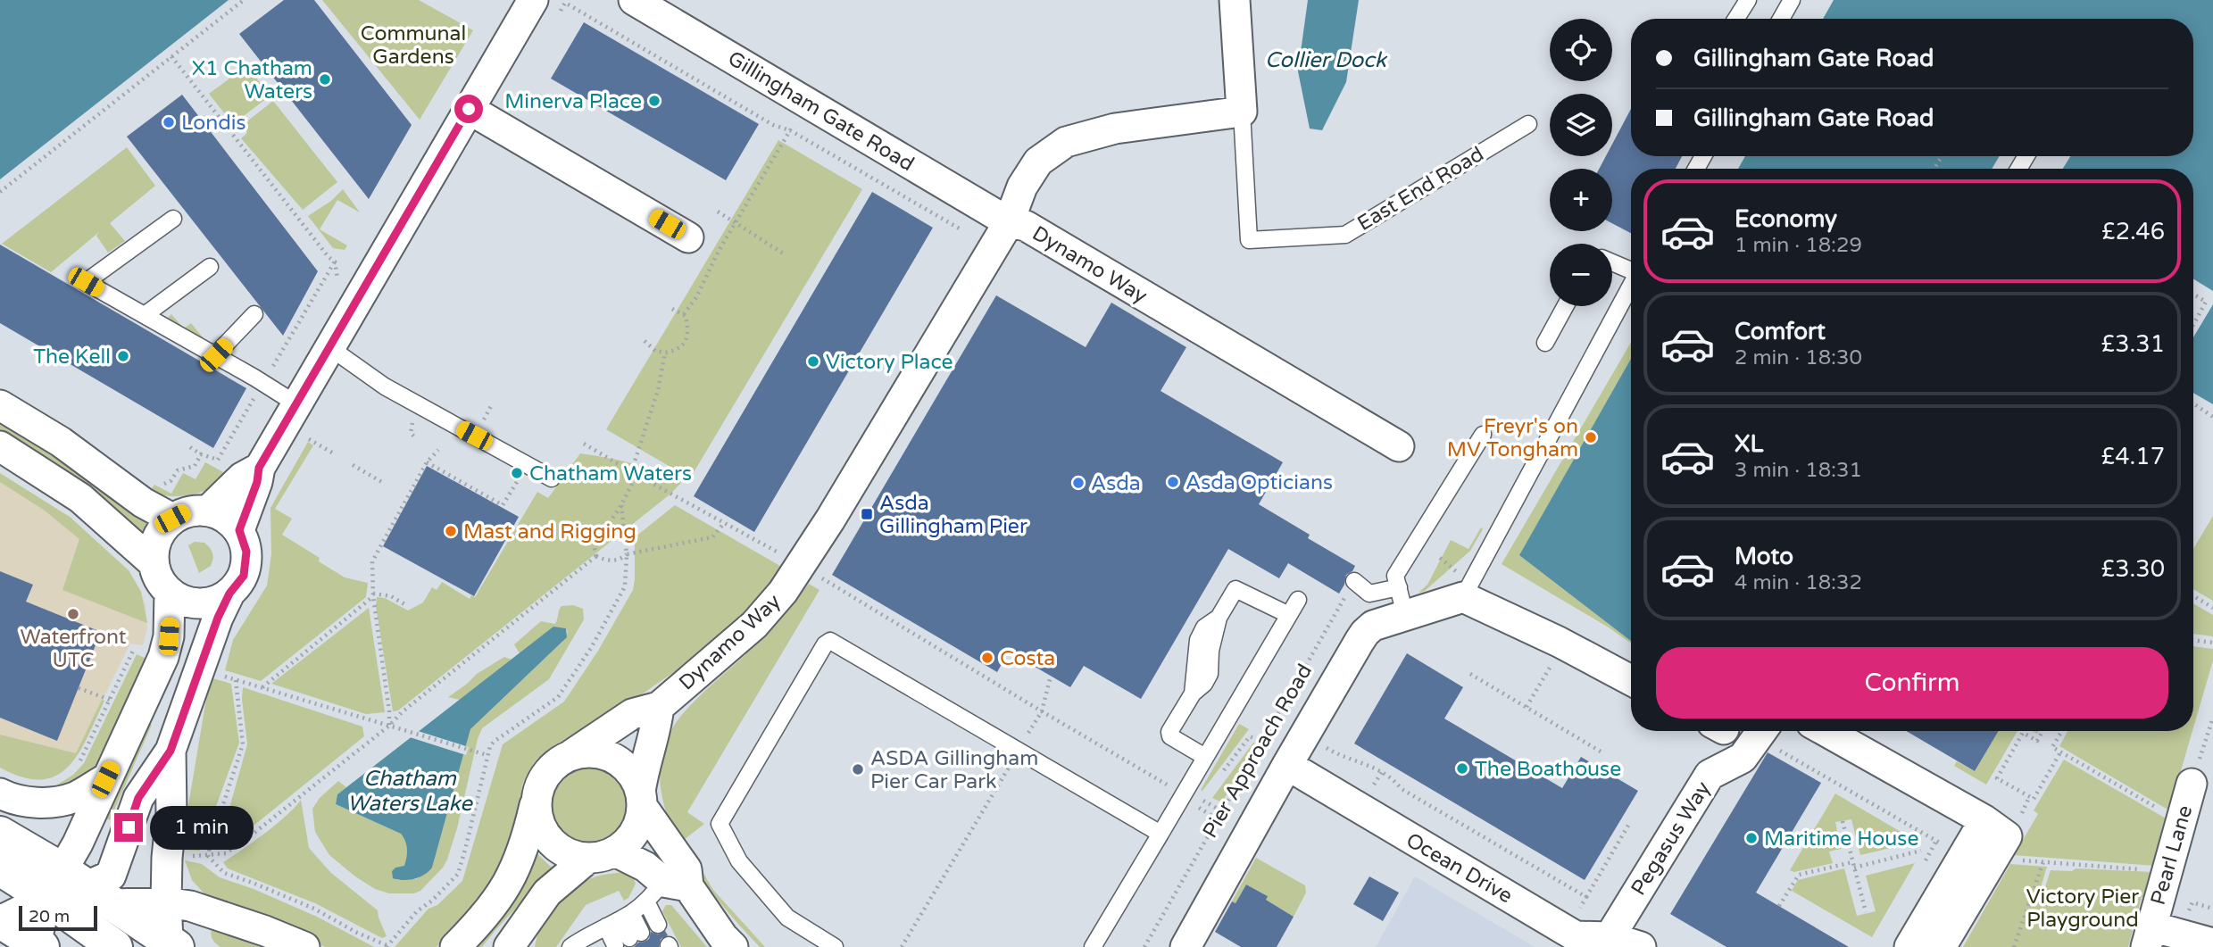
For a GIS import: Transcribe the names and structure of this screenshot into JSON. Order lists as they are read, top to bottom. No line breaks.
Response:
{"streets":{"street":["Gillingham Gate Road","East End Road","Dynamo Way","Pier Approach Road","Pegasus Way","Pearl Lane","Ocean Drive"]},"crossings":[["Gillingham Gate Road","Dynamo Way"],["Pier Approach Road","Ocean Drive"],["Pegasus Way","Ocean Drive"]],"water":["Collier Dock","Chatham Waters Lake"],"parks":["Communal Gardens","Victory Pier Playground"],"places":{"other":["X1 Chatham Waters","Minerva Place","Londis","The Kell","Victory Place","Freyr's on MV Tongham","Chatham Waters","Asda Opticians","Asda","Mast and Rigging","Waterfront UTC","Costa","The Boathouse","ASDA Gillingham Pier Car Park","Maritime House"],"transit":["Asda Gillingham Pier"]},"scale_bar":"20 m","page":{"map_buttons":["+","−"],"banner":["Gillingham Gate Road","Gillingham Gate Road"],"list":[{"name":"Economy","note":"1 min · 18:29","value":"£2.46"},{"name":"Comfort","note":"2 min · 18:30","value":"£3.31"},{"name":"XL","note":"3 min · 18:31","value":"£4.17"},{"name":"Moto","note":"4 min · 18:32","value":"£3.30"}],"buttons":"Confirm","bubble":"1 min","scale":"20 m"}}
